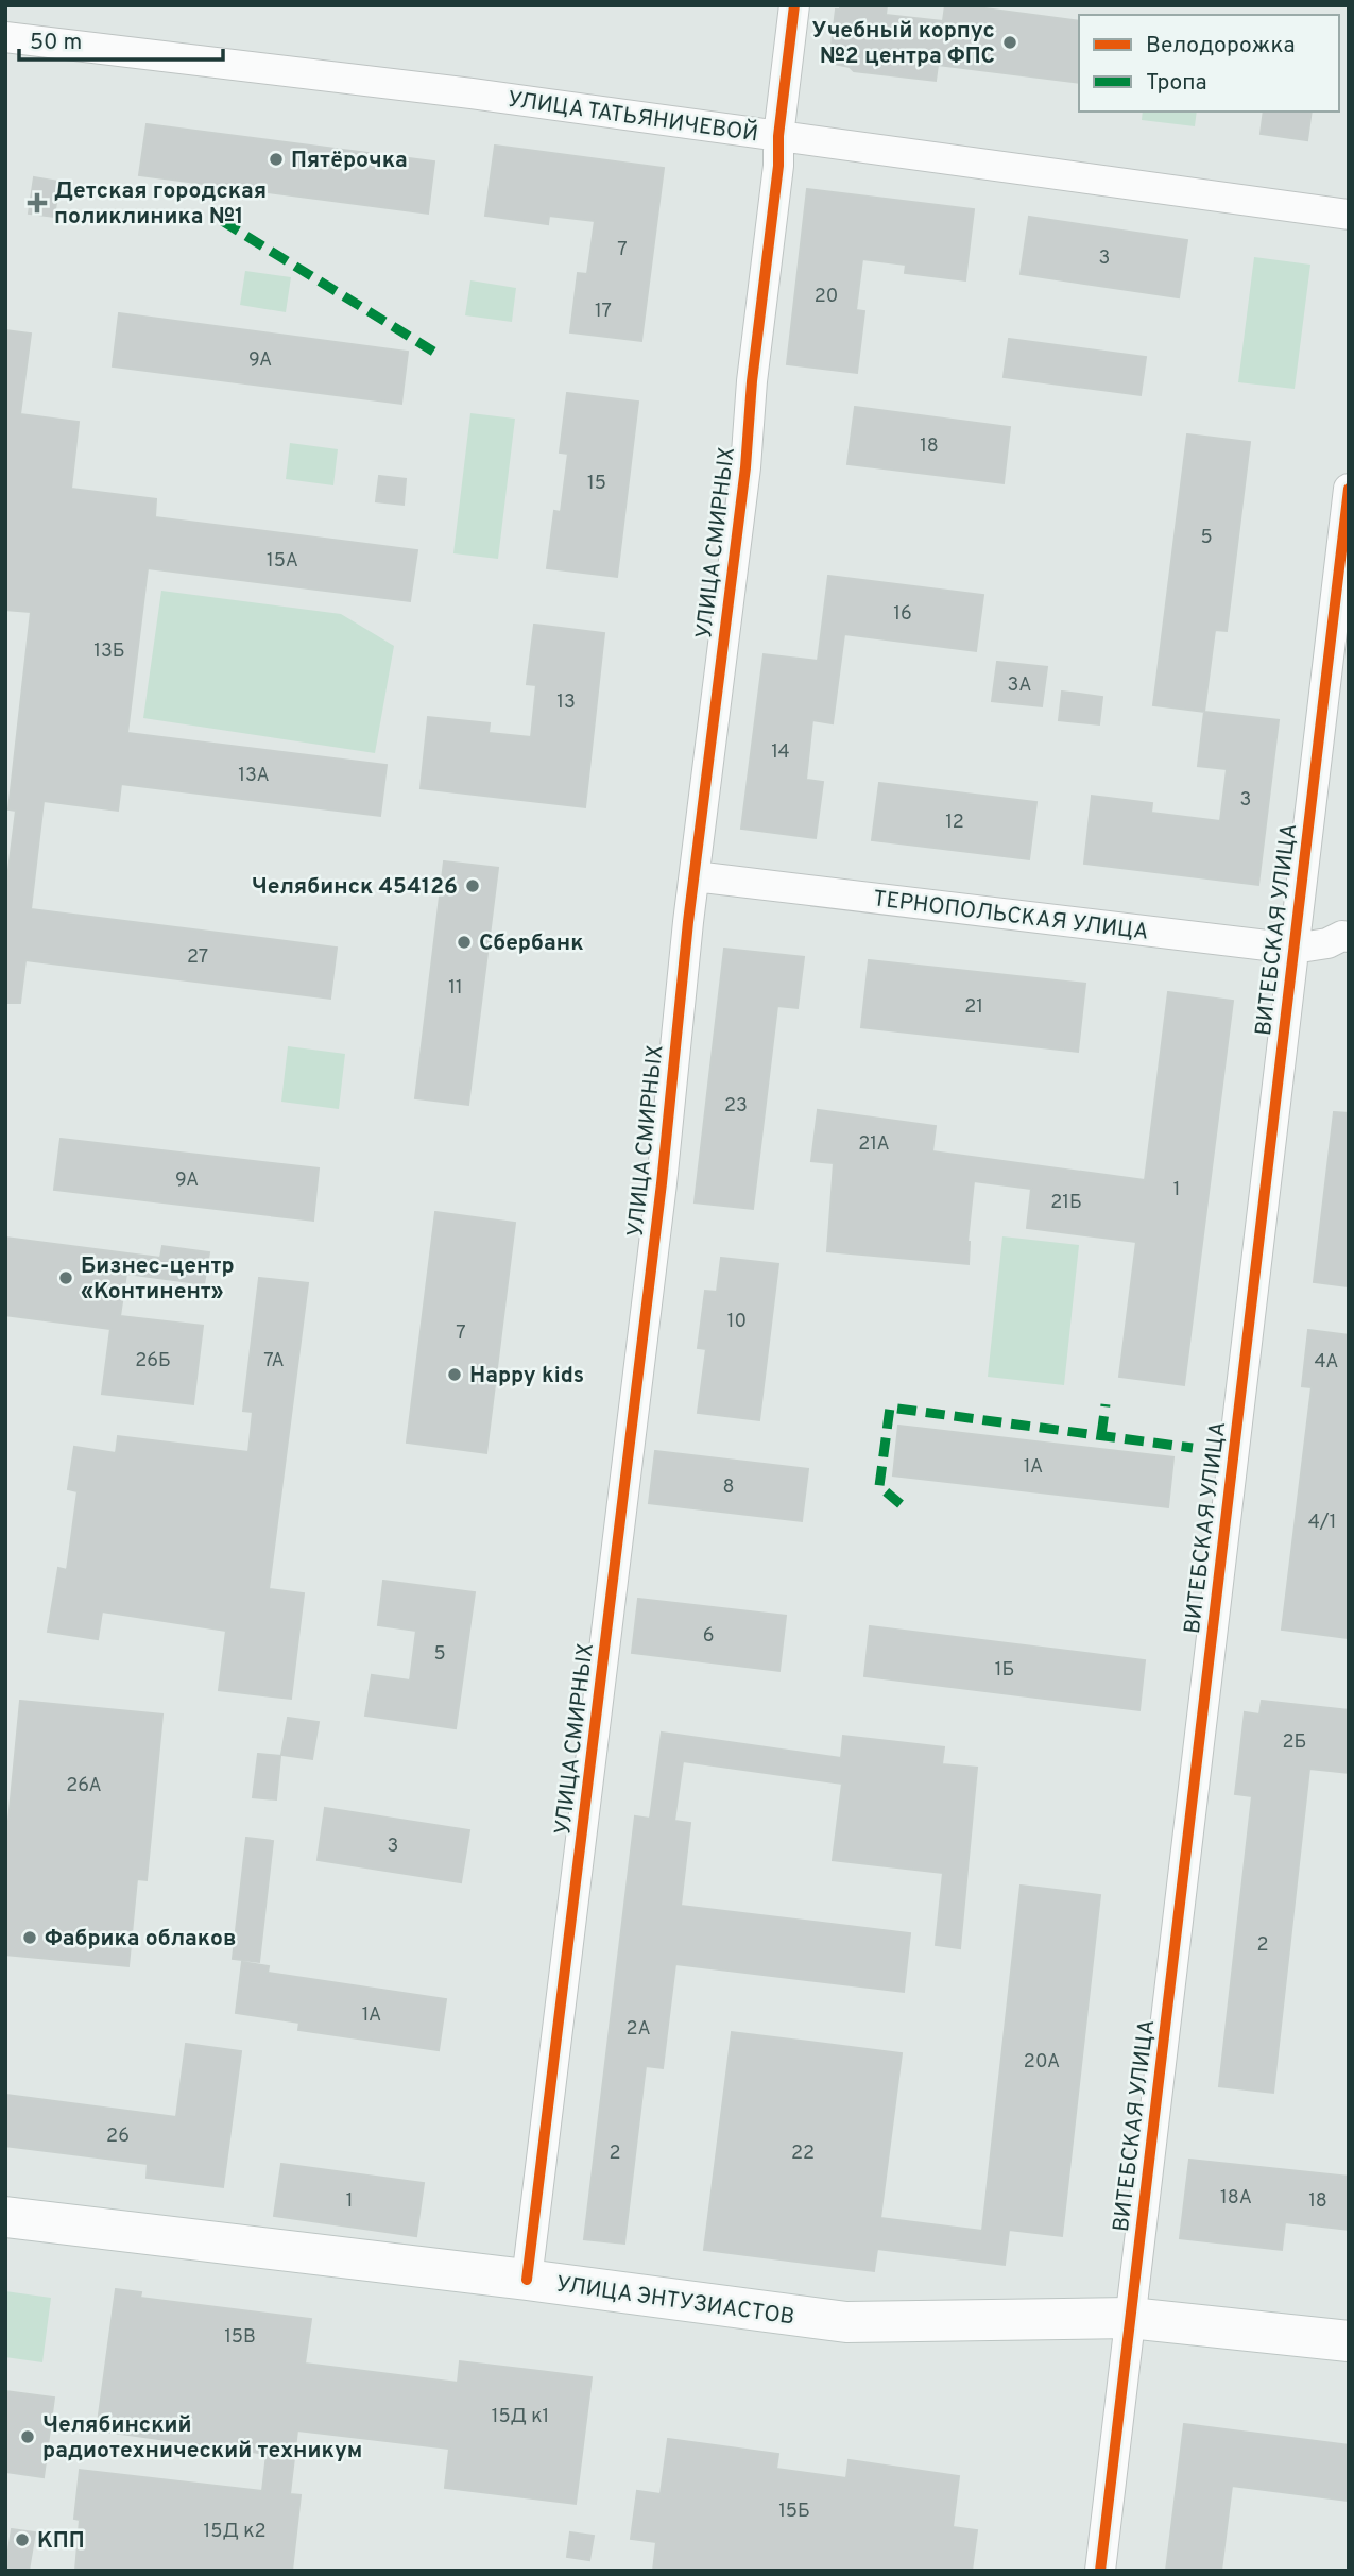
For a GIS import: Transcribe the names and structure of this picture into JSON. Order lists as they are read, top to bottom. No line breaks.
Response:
{"streets":{"main road":["УЛИЦА ЭНТУЗИАСТОВ"],"street":["УЛИЦА ТАТЬЯНИЧЕВОЙ","УЛИЦА СМИРНЫХ","ТЕРНОПОЛЬСКАЯ УЛИЦА","ВИТЕБСКАЯ УЛИЦА"]},"crossings":[["УЛИЦА ТАТЬЯНИЧЕВОЙ","УЛИЦА СМИРНЫХ"],["УЛИЦА СМИРНЫХ","ТЕРНОПОЛЬСКАЯ УЛИЦА"],["УЛИЦА СМИРНЫХ","УЛИЦА ЭНТУЗИАСТОВ"],["ТЕРНОПОЛЬСКАЯ УЛИЦА","ВИТЕБСКАЯ УЛИЦА"],["ВИТЕБСКАЯ УЛИЦА","УЛИЦА ЭНТУЗИАСТОВ"]],"places":{"other":["Учебный корпус №2 центра ФПС","Пятёрочка","Челябинск 454126","Сбербанк","Бизнес-центр «Континент»","Happy kids","Фабрика облаков","Челябинский радиотехнический техникум","КПП"],"health":["Детская городская поликлиника №1"]},"house_numbers":["7","3","20","17","9А","18","15","5","15А","16","13Б","3А","13","14","13А","3","12","27","11","21","23","21А","9А","1","21Б","10","7","26Б","7А","4А","1А","8","4/1","6","5","1Б","2Б","26А","3","2","1А","2А","20А","26","2","22","18А","1","18","15В","15Д к1","15Б","15Д к2"],"legend":["Велодорожка","Тропа"],"scale_bar":"50 m"}
